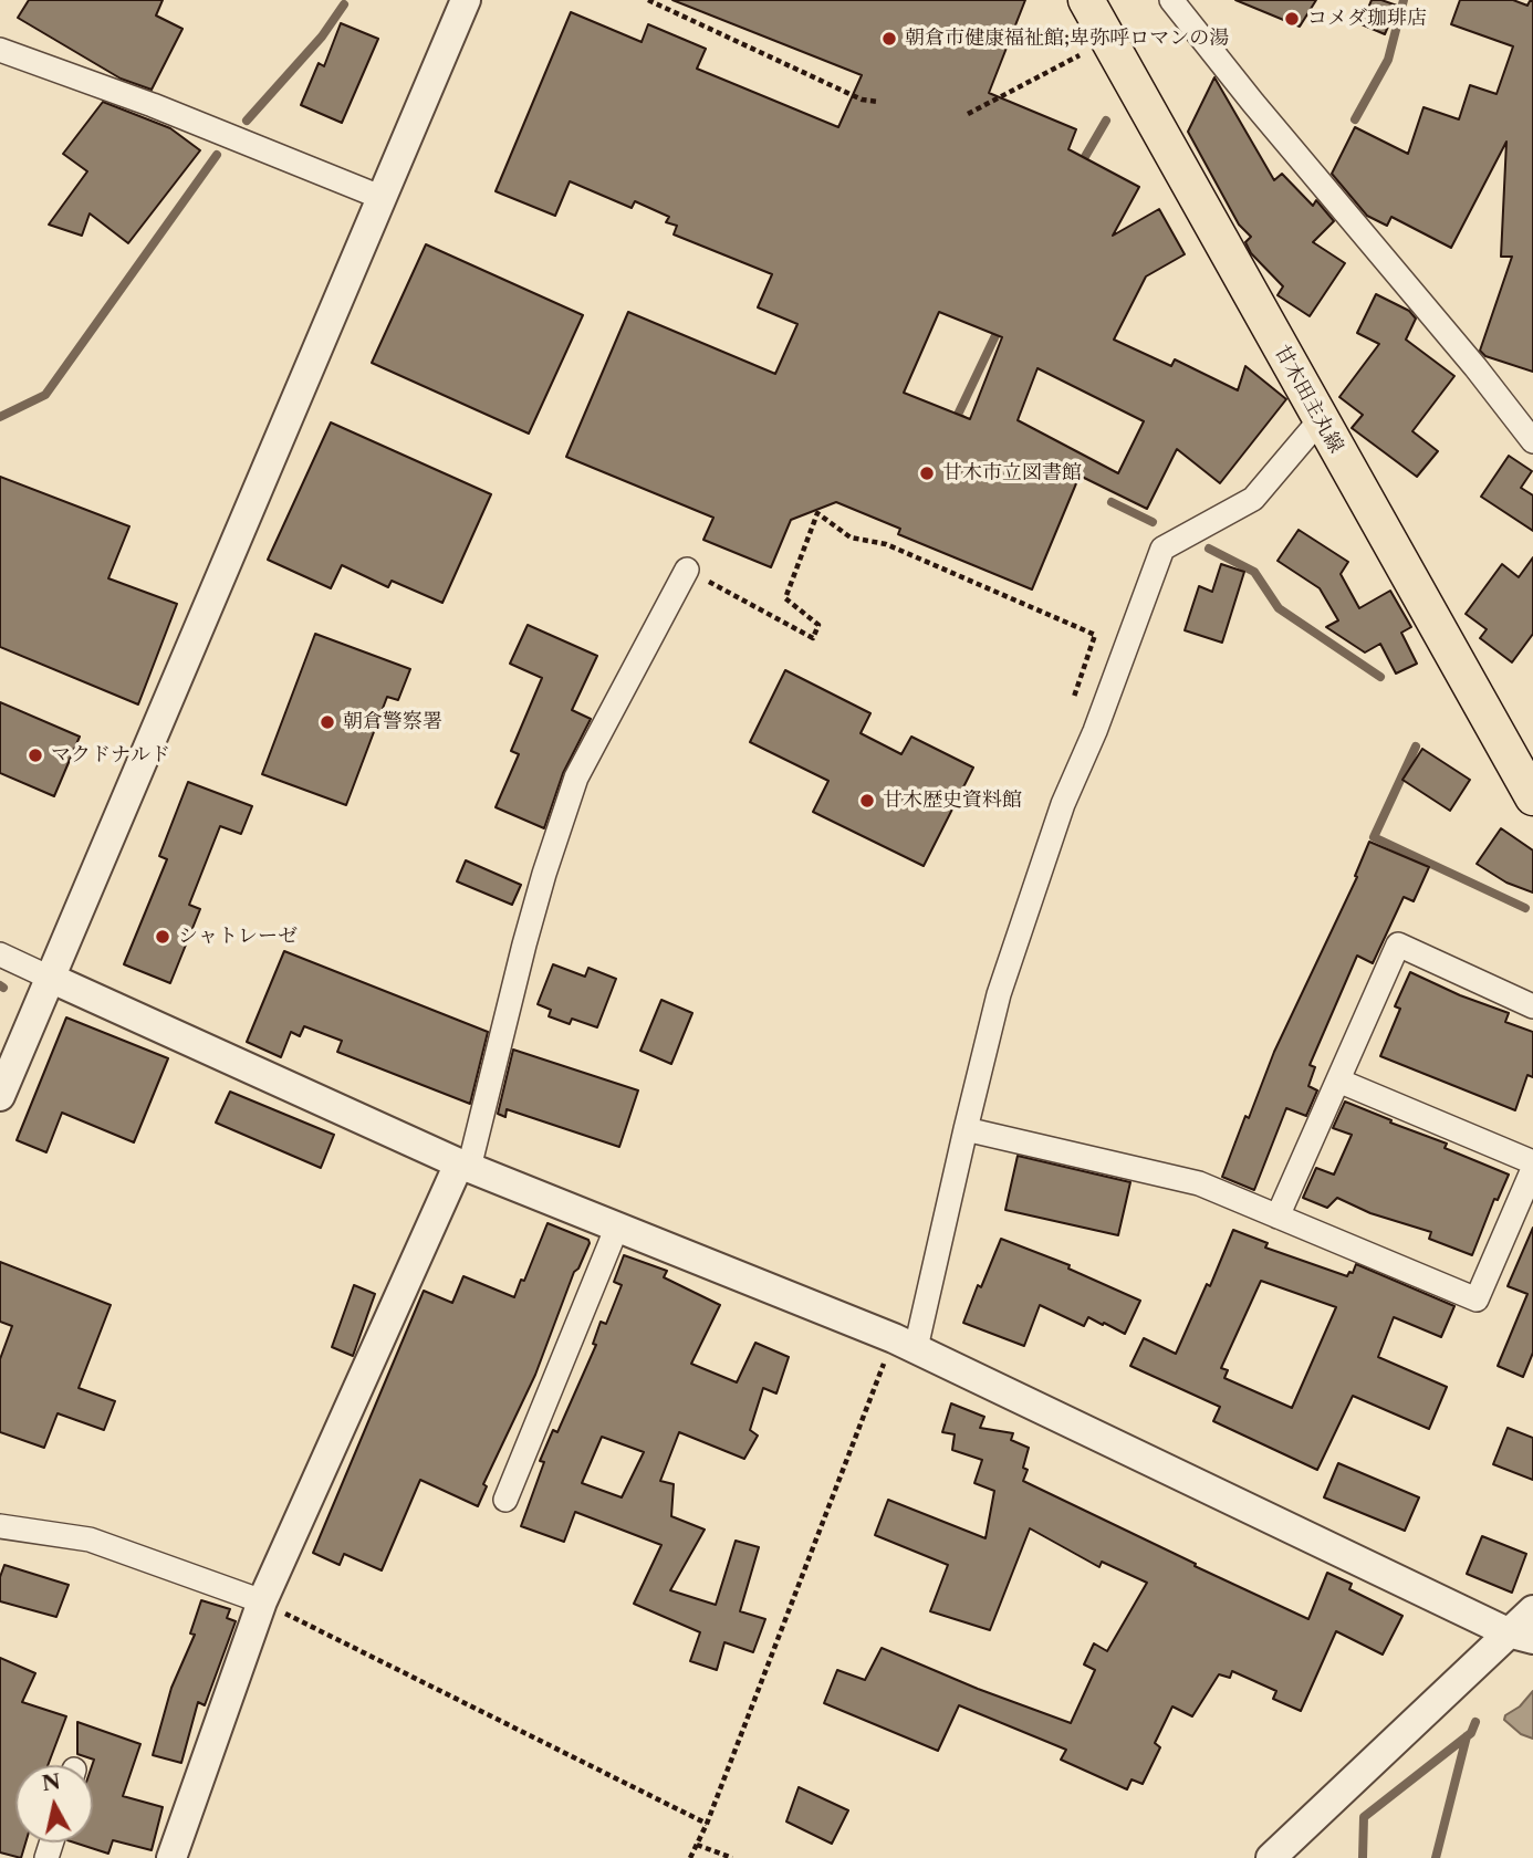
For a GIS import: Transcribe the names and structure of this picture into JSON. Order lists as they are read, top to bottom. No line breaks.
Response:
{"streets":{"main road":["甘木田主丸線"]},"places":["コメダ珈琲店","朝倉市健康福祉館;卑弥呼ロマンの湯","甘木市立図書館","朝倉警察署","マクドナルド","甘木歴史資料館","シャトレーゼ"],"north":"top"}
